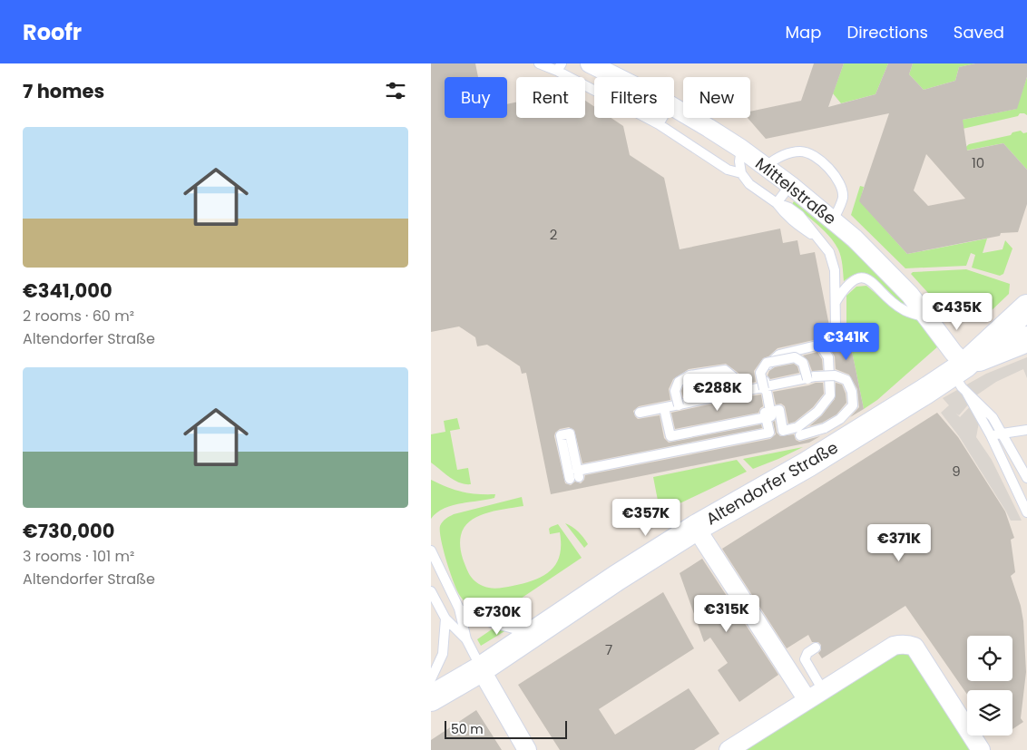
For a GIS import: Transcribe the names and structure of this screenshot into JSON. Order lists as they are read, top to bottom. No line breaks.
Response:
{"streets":{"main road":["Altendorfer Straße"],"street":["Mittelstraße"]},"crossings":[["Mittelstraße","Altendorfer Straße"]],"house_numbers":["10","2","9","7"],"scale_bar":"50 m","page":{"header":"Roofr","nav":["Map","Directions","Saved"],"heading":"7 homes","chip":["Buy","Rent","Filters","New"],"list":[{"name":"€341,000","note":"2 rooms · 60 m² · Altendorfer Straße"},{"name":"€730,000","note":"3 rooms · 101 m² · Altendorfer Straße"}],"price":["€435K","€341K","€288K","€357K","€371K","€315K","€730K"],"scale":"50 m"}}
